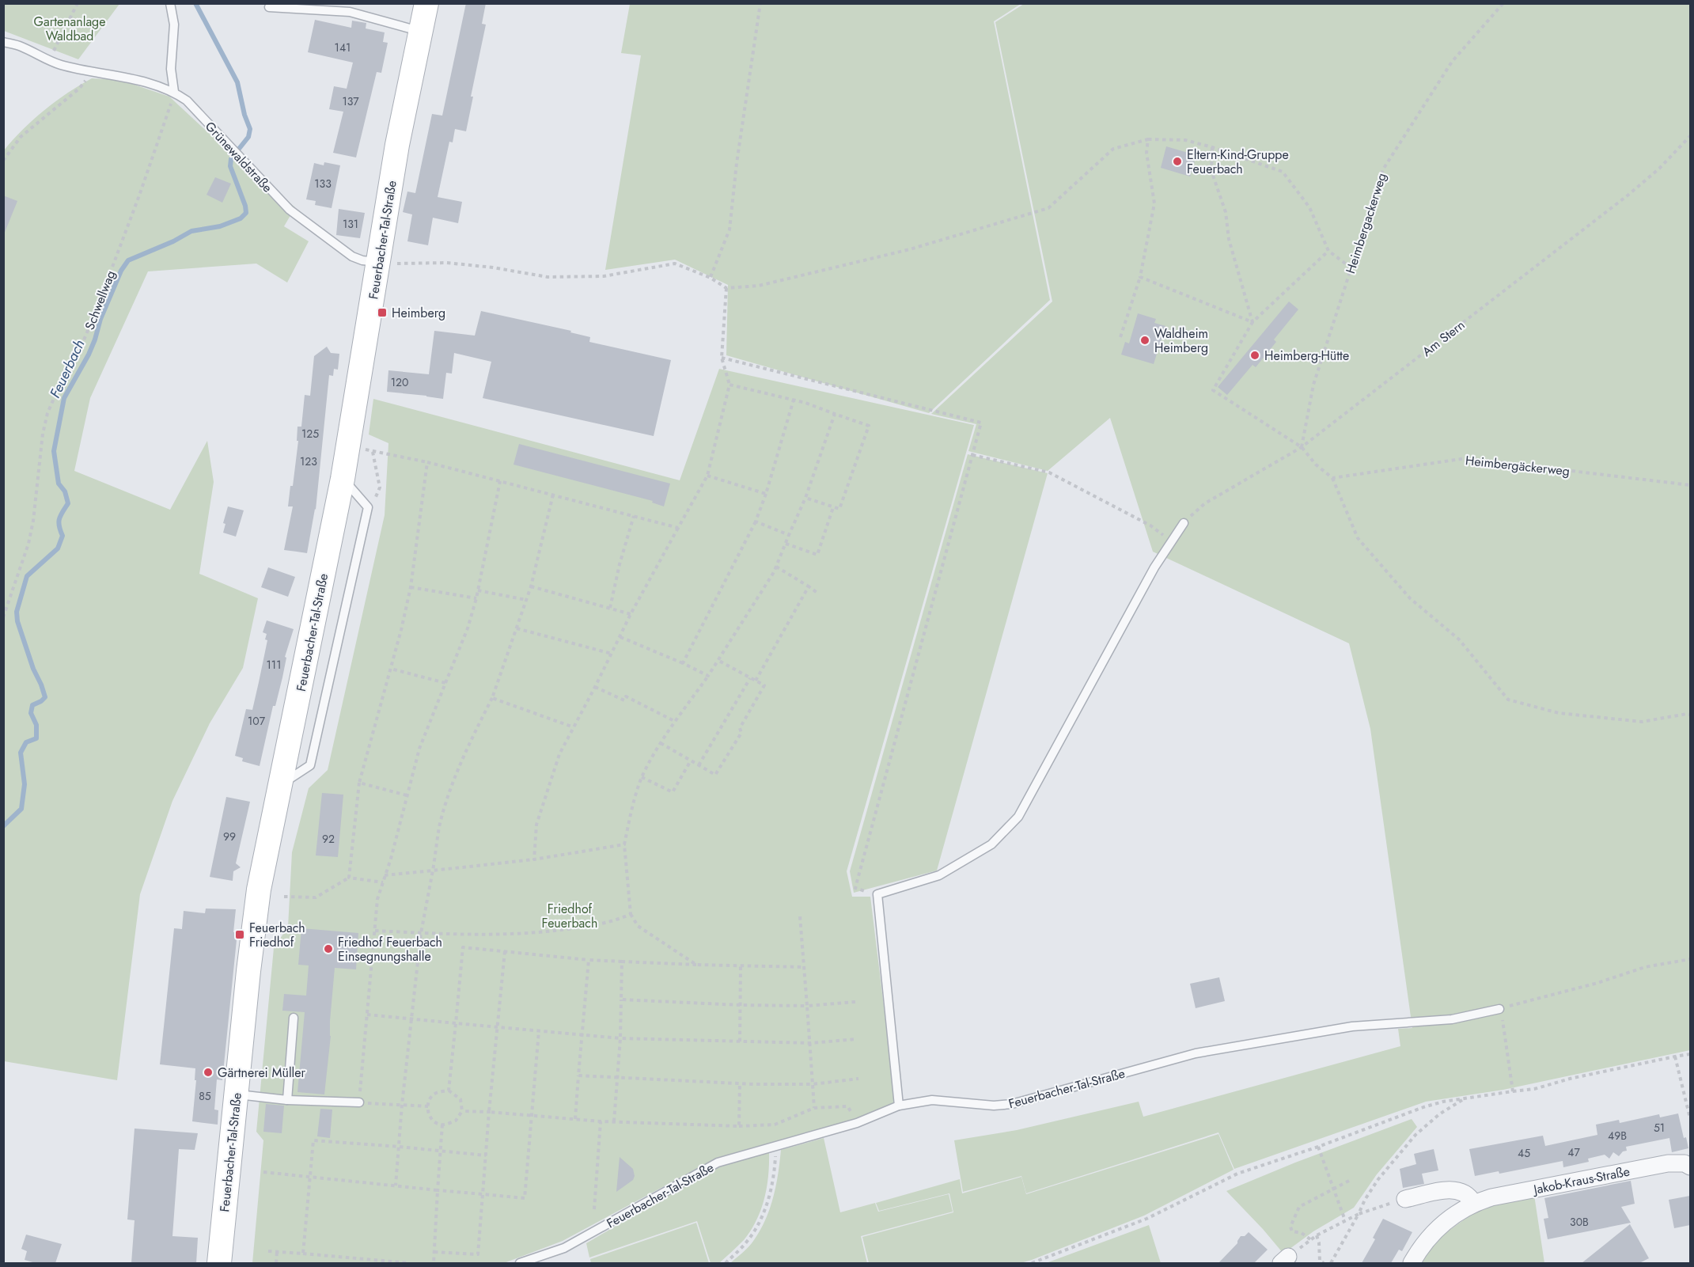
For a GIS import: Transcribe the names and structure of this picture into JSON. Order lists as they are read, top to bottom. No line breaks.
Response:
{"streets":{"main road":["Feuerbacher-Tal-Straße"],"street":["Jakob-Kraus-Straße"],"lane":["Grünewaldstraße"],"path":["Heimbergackerweg","Schwellwag","Am Stern","Heimbergäckerweg"]},"crossings":[["Grünewaldstraße","Feuerbacher-Tal-Straße"],["Grünewaldstraße","Schwellwag"],["Heimbergackerweg","Am Stern"]],"water":["Feuerbach"],"parks":["Gartenanlage Waldbad","Friedhof Feuerbach"],"places":{"other":["Eltern-Kind-Gruppe Feuerbach","Waldheim Heimberg","Heimberg-Hütte","Friedhof Feuerbach Einsegnungshalle","Gärtnerei Müller"],"transit":["Heimberg","Feuerbach Friedhof"]},"house_numbers":["141","137","133","131","120","125","123","111","107","99","92","85","51","49B","47","45","30B"]}
